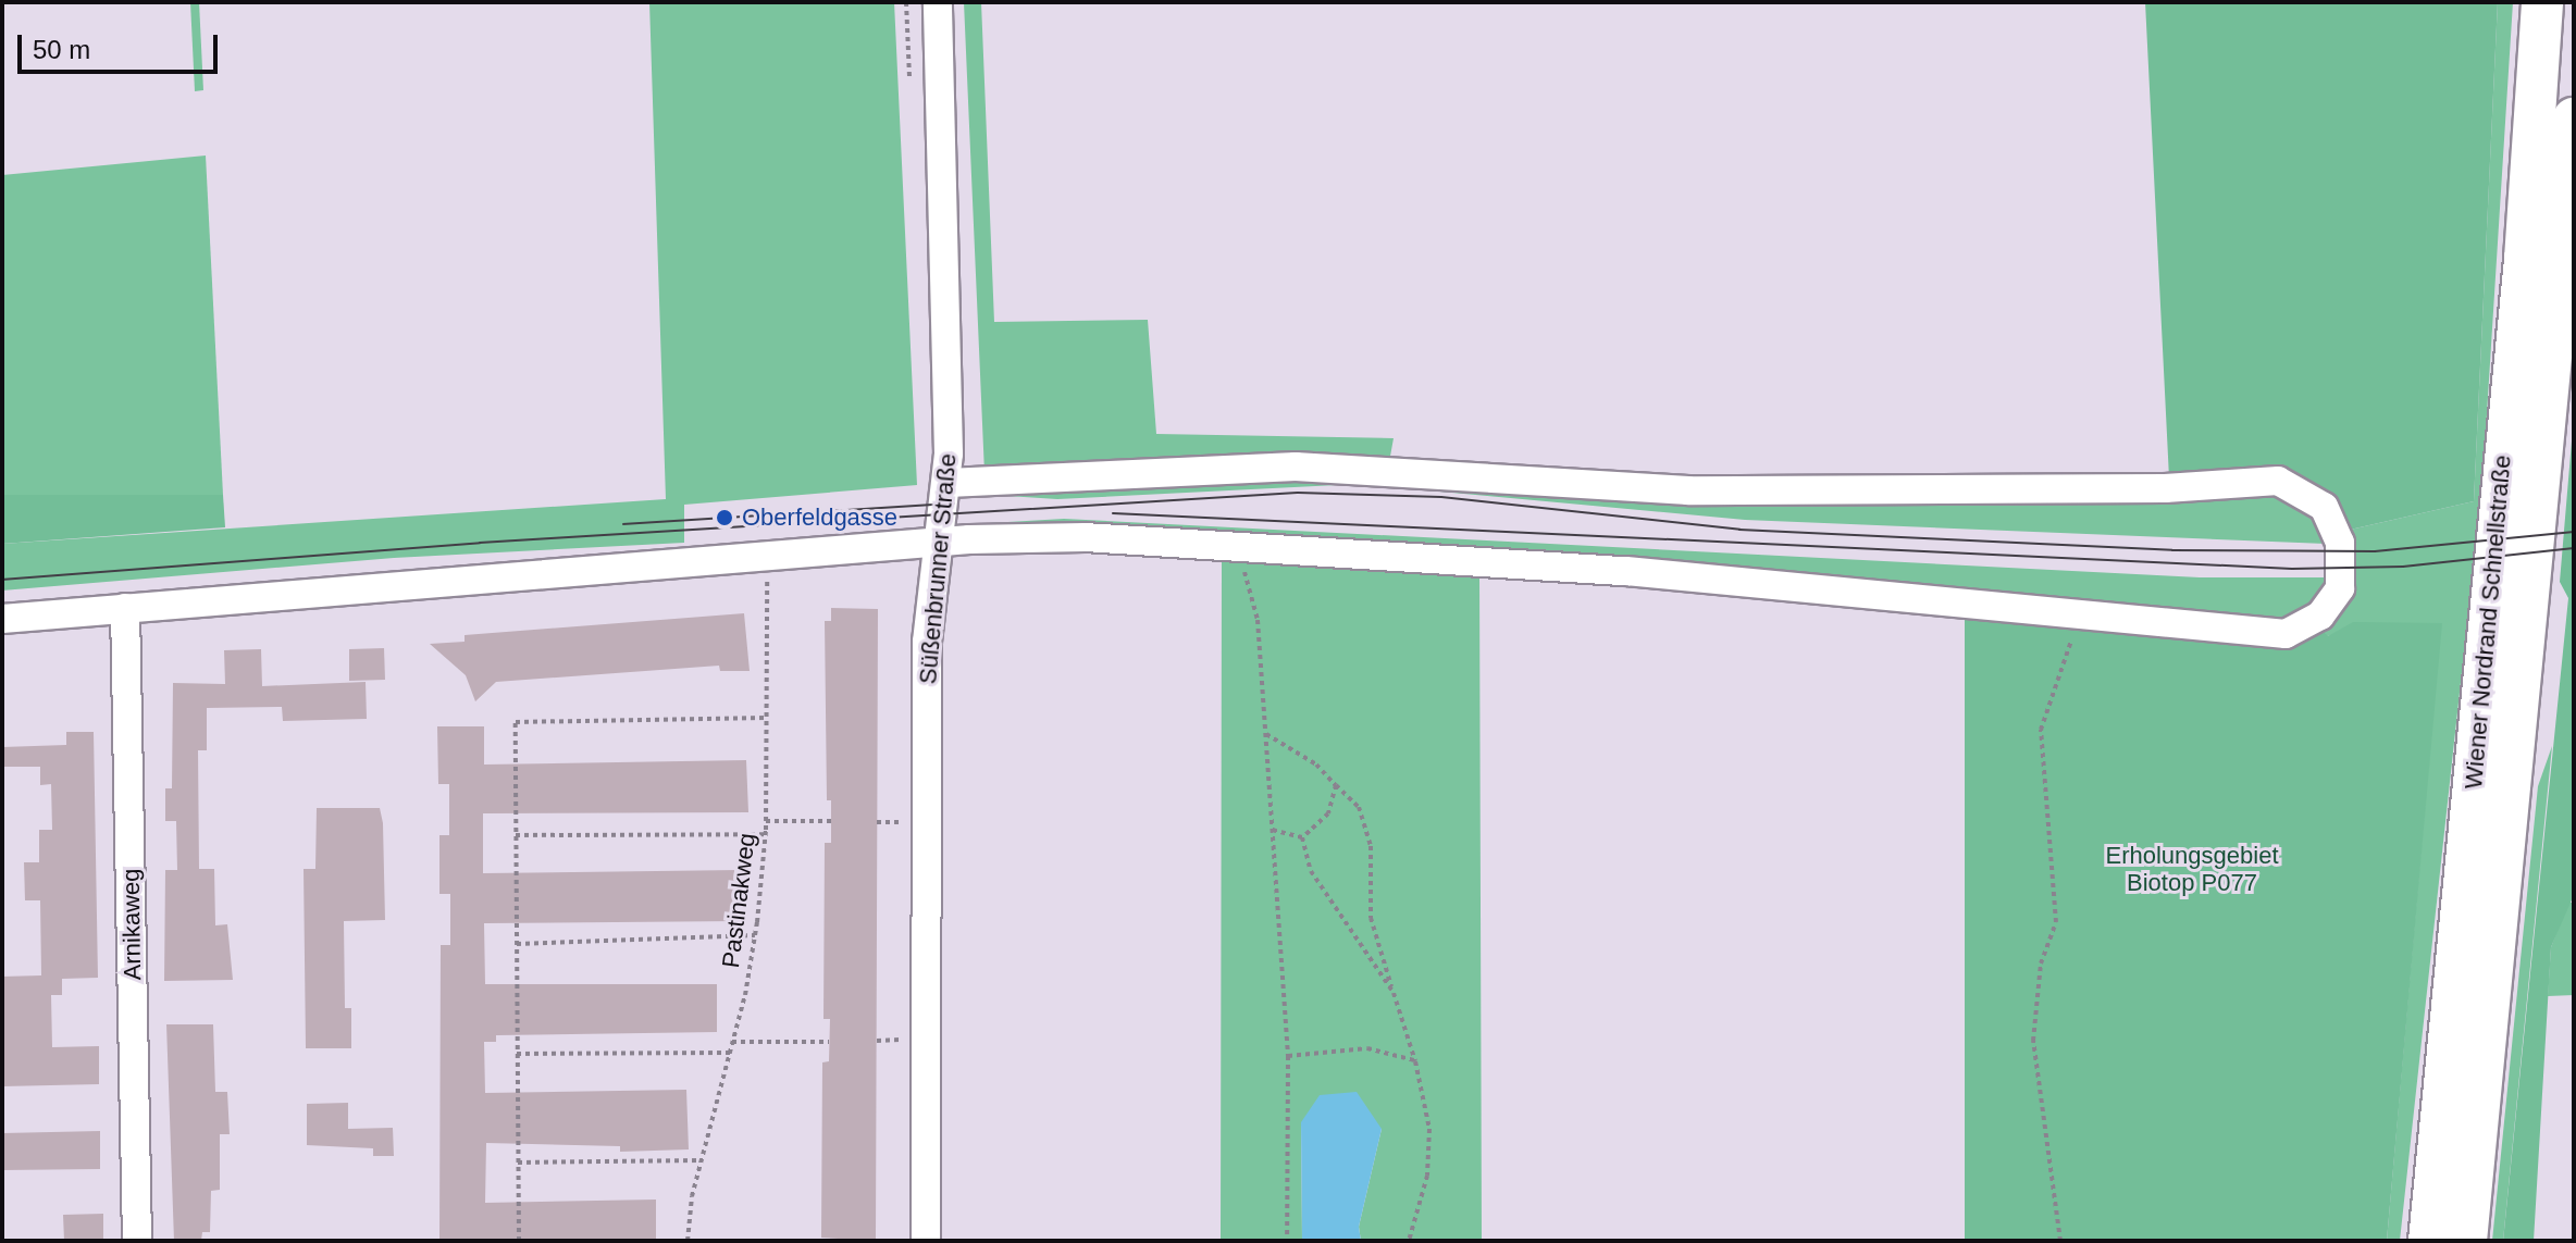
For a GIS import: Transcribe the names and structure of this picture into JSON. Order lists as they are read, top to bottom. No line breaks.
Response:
{"streets":{"highway":["Wiener Nordrand Schnellstraße"],"street":["Süßenbrunner Straße","Arnikaweg"],"path":["Pastinakweg"]},"parks":["Erholungsgebiet Biotop P077"],"places":["Oberfeldgasse"],"scale_bar":"50 m"}
